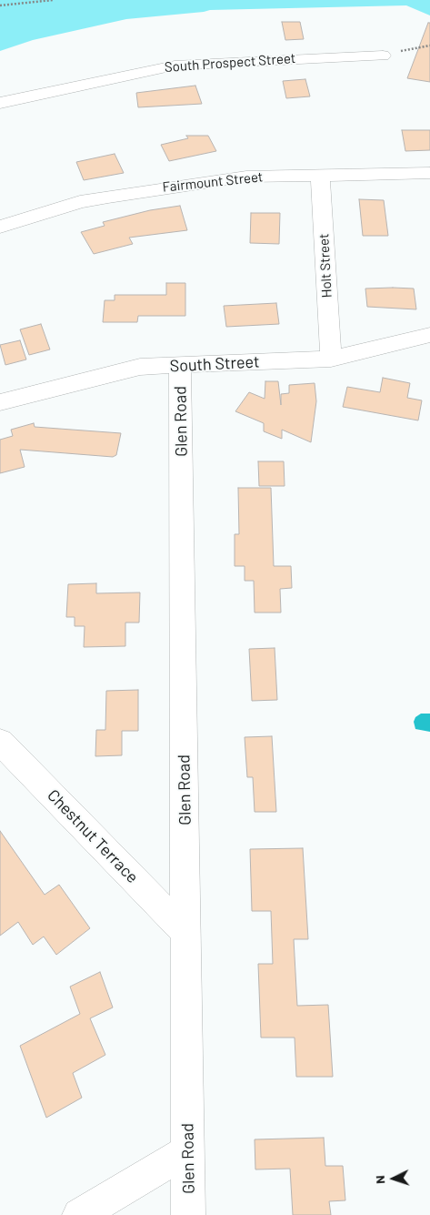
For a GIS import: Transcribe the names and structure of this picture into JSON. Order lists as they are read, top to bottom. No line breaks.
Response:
{"streets":{"street":["South Prospect Street","Fairmount Street","Holt Street","South Street","Glen Road","Chestnut Terrace"]},"crossings":[["Fairmount Street","Holt Street"],["Holt Street","South Street"],["South Street","Glen Road"],["Glen Road","Chestnut Terrace"]],"north":"left"}
